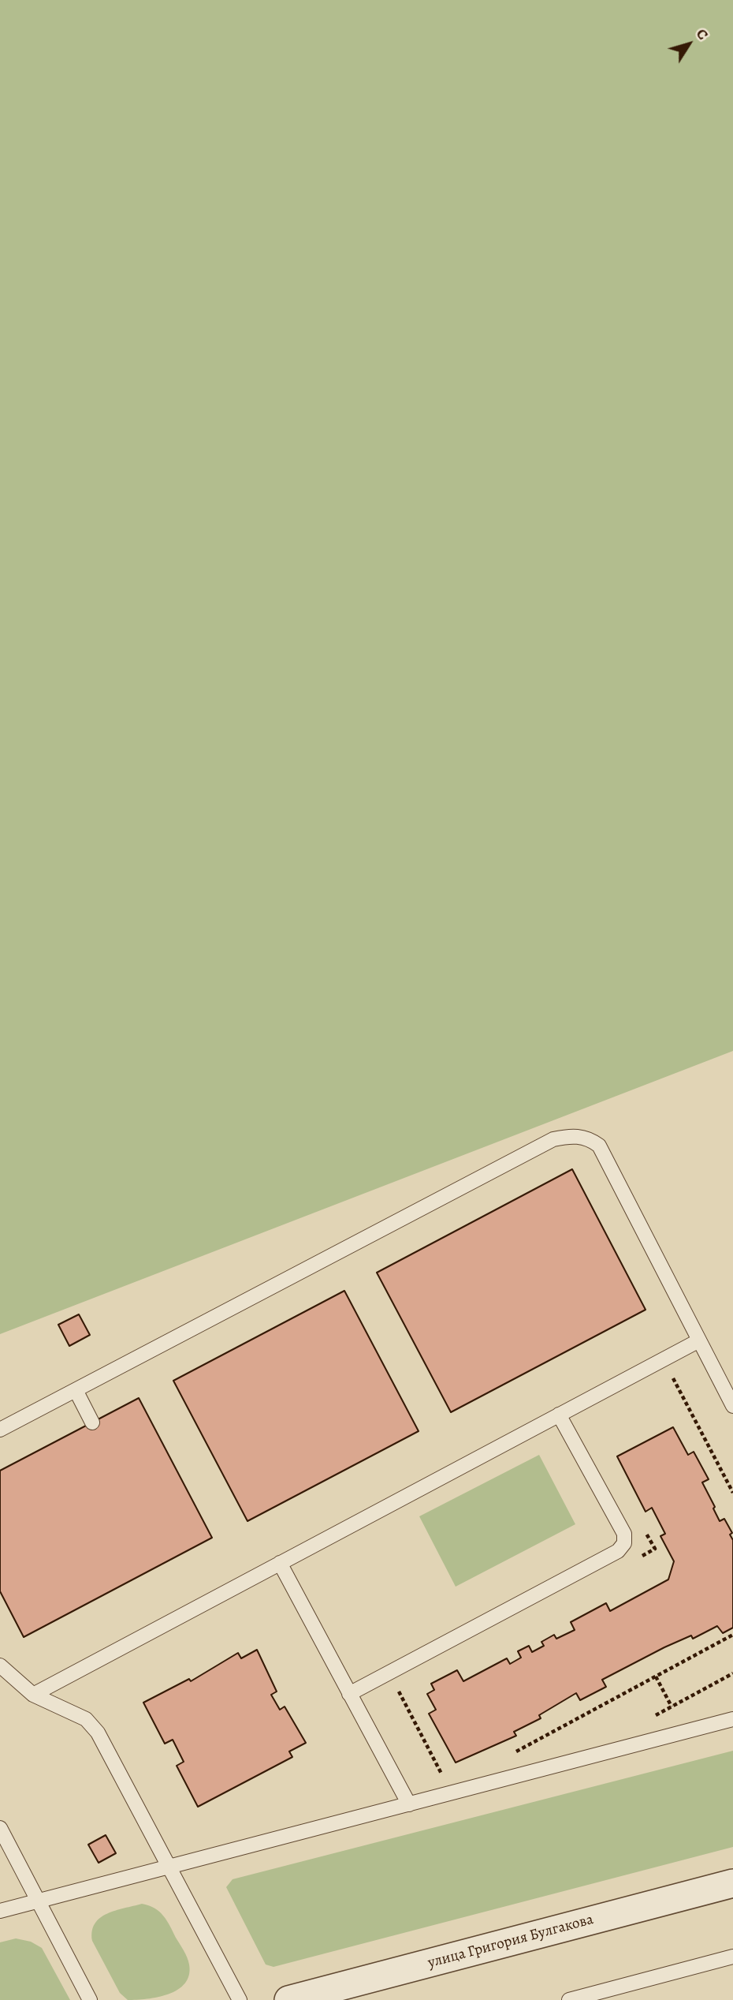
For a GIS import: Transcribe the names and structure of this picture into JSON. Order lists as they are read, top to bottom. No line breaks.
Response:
{"streets":{"street":["улица Григория Булгакова"]},"north":"top right"}
